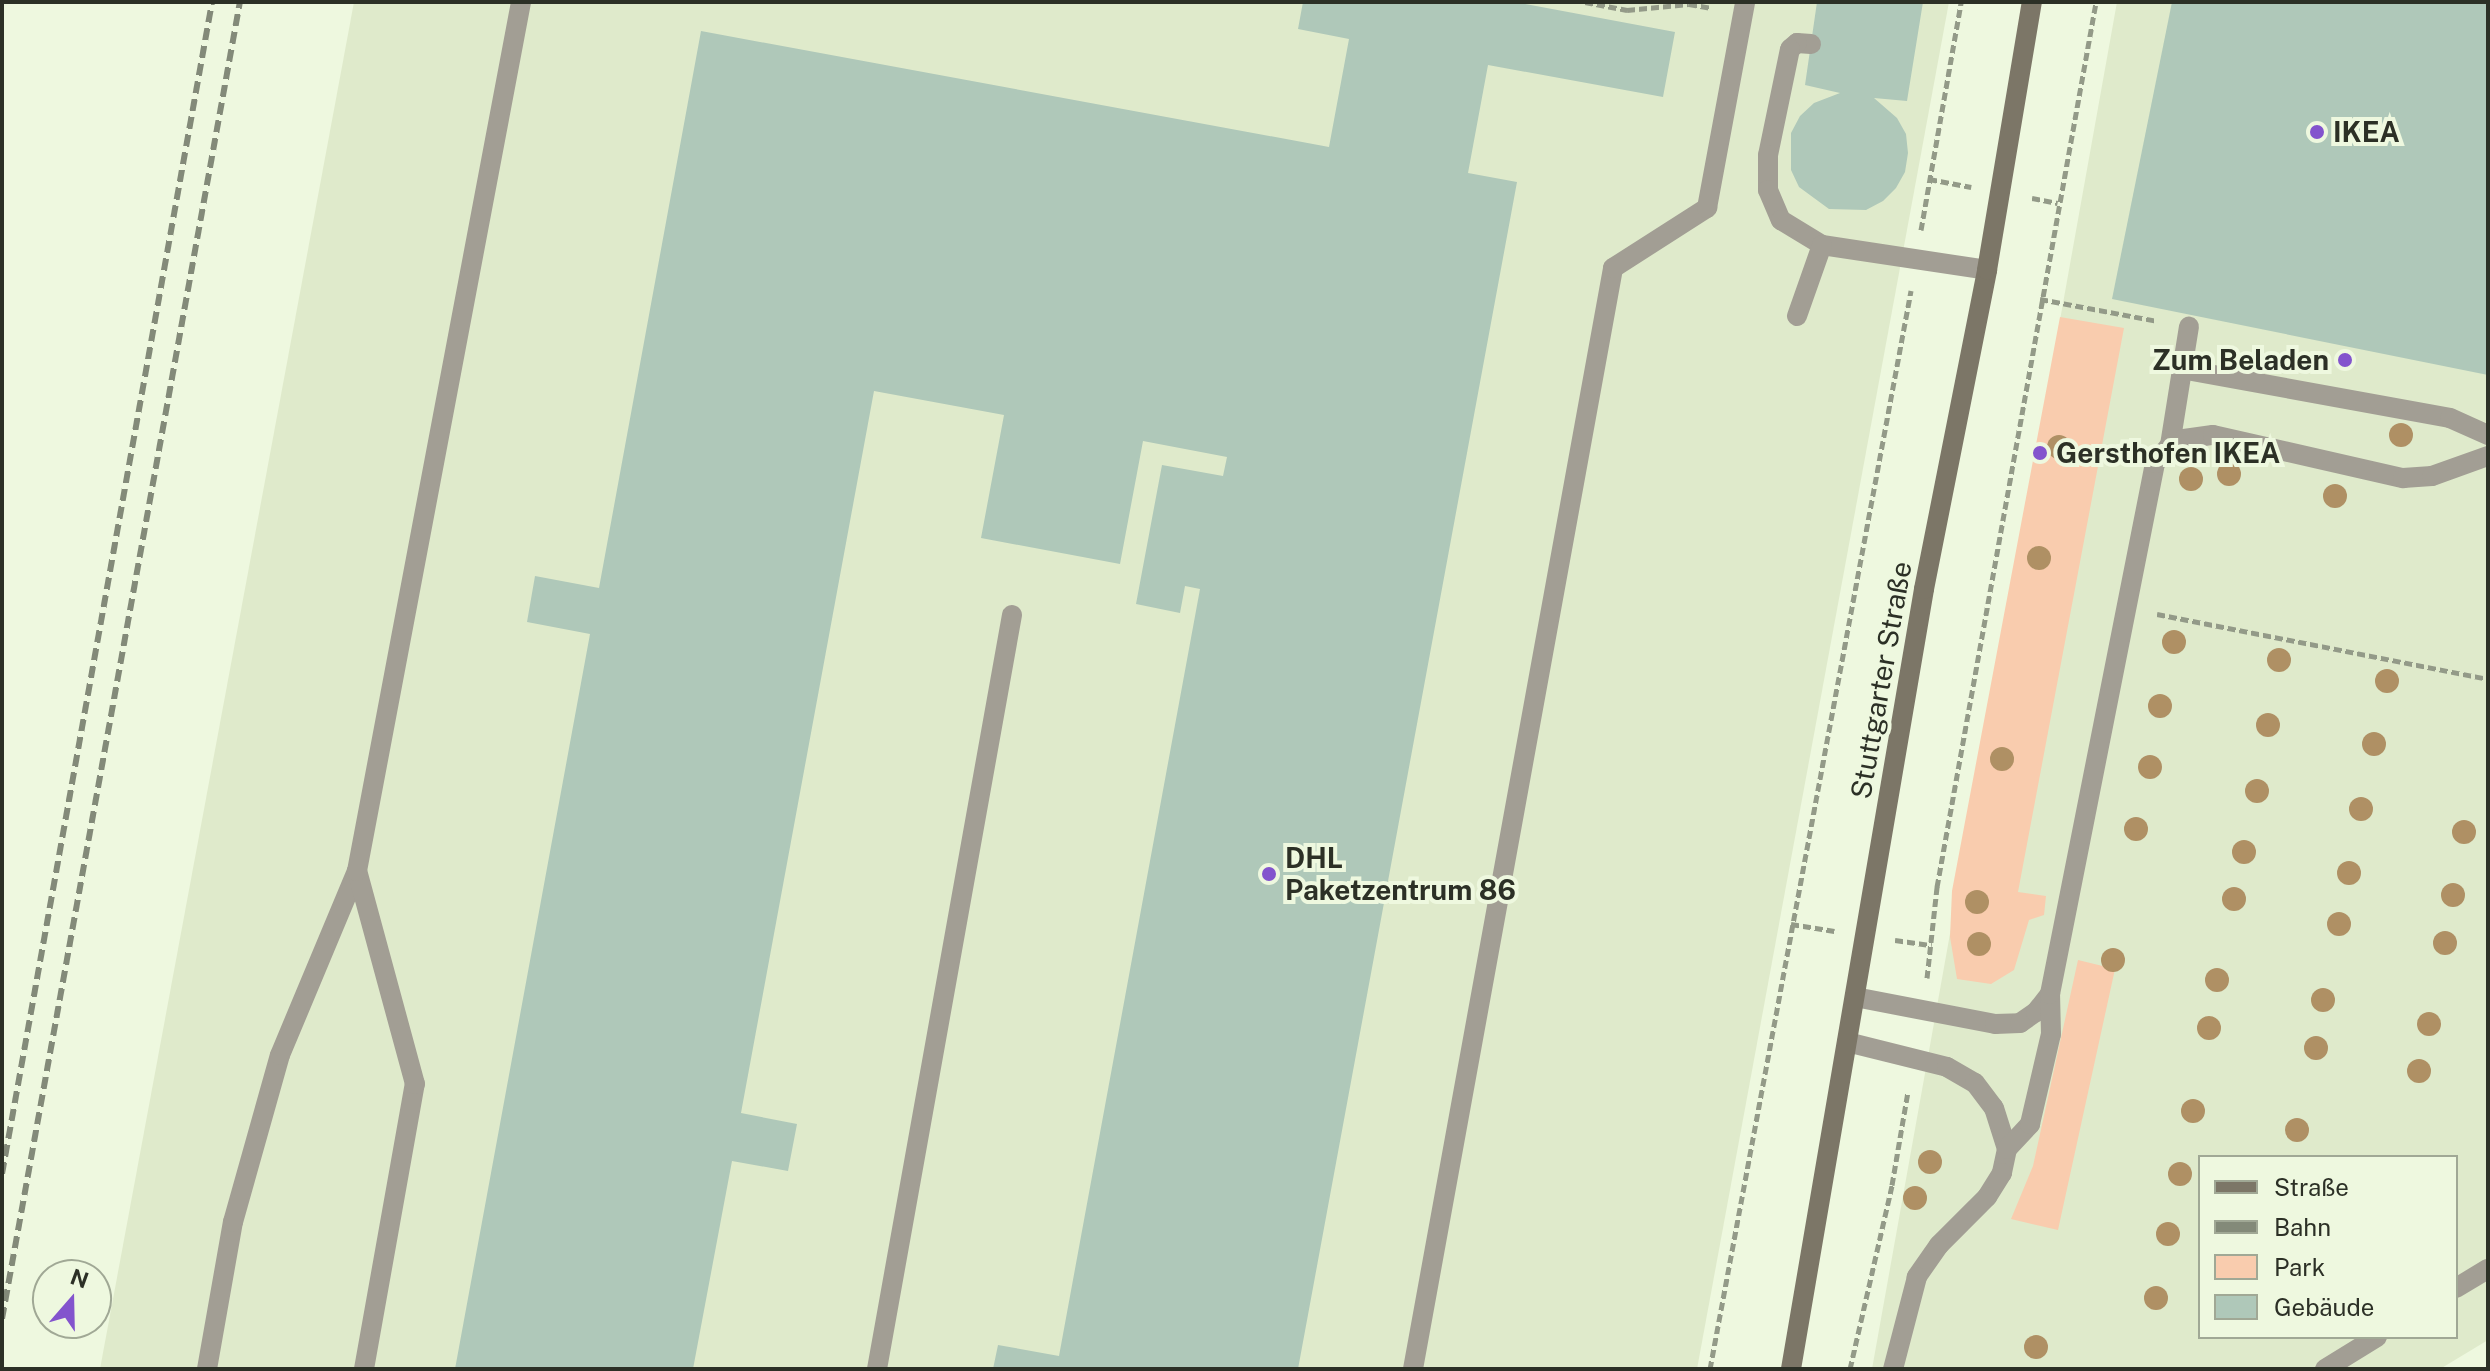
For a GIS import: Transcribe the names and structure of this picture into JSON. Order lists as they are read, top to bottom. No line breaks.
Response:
{"streets":{"street":["Stuttgarter Straße"]},"places":["IKEA","Zum Beladen","Gersthofen IKEA","DHL Paketzentrum 86"],"legend":["Straße","Bahn","Park","Gebäude"],"north":"top"}
